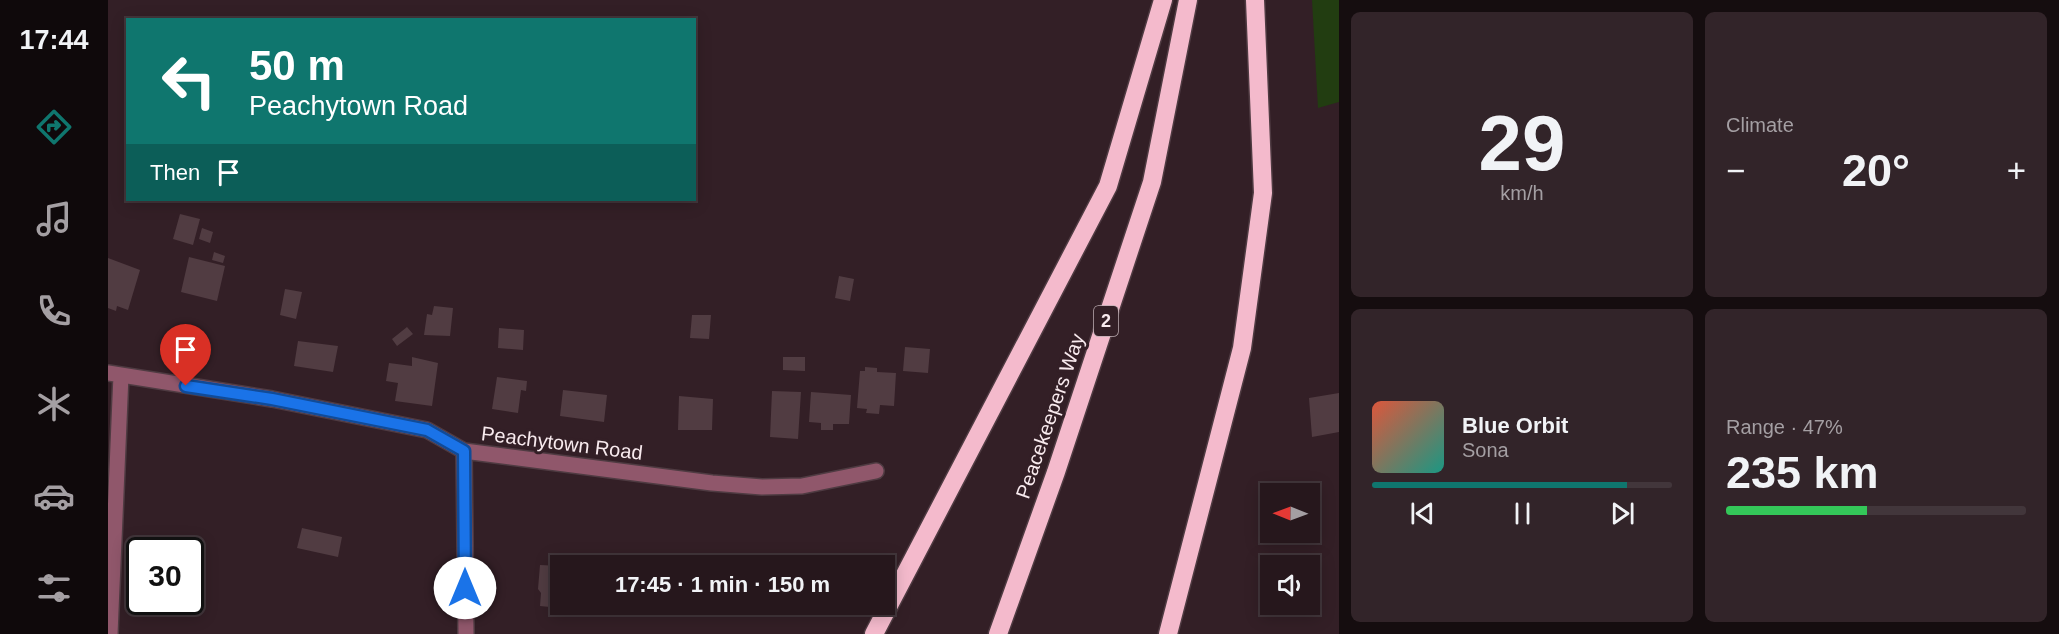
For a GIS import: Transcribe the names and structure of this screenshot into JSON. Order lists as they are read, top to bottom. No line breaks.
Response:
{"streets":{"highway":["2","Peacekeepers Way"],"street":["Peachytown Road"]},"north":"left","page":{"tabs":"17:44","tile":[["29","km/h"],"Climate",["Range · 47%","235 km"]],"turn":["50 m","Peachytown Road"],"then":"Then","heat":["−","20°","+"],"song":["Blue Orbit","Sona"],"limit":"30","trip":"17:45 · 1 min · 150 m"}}
